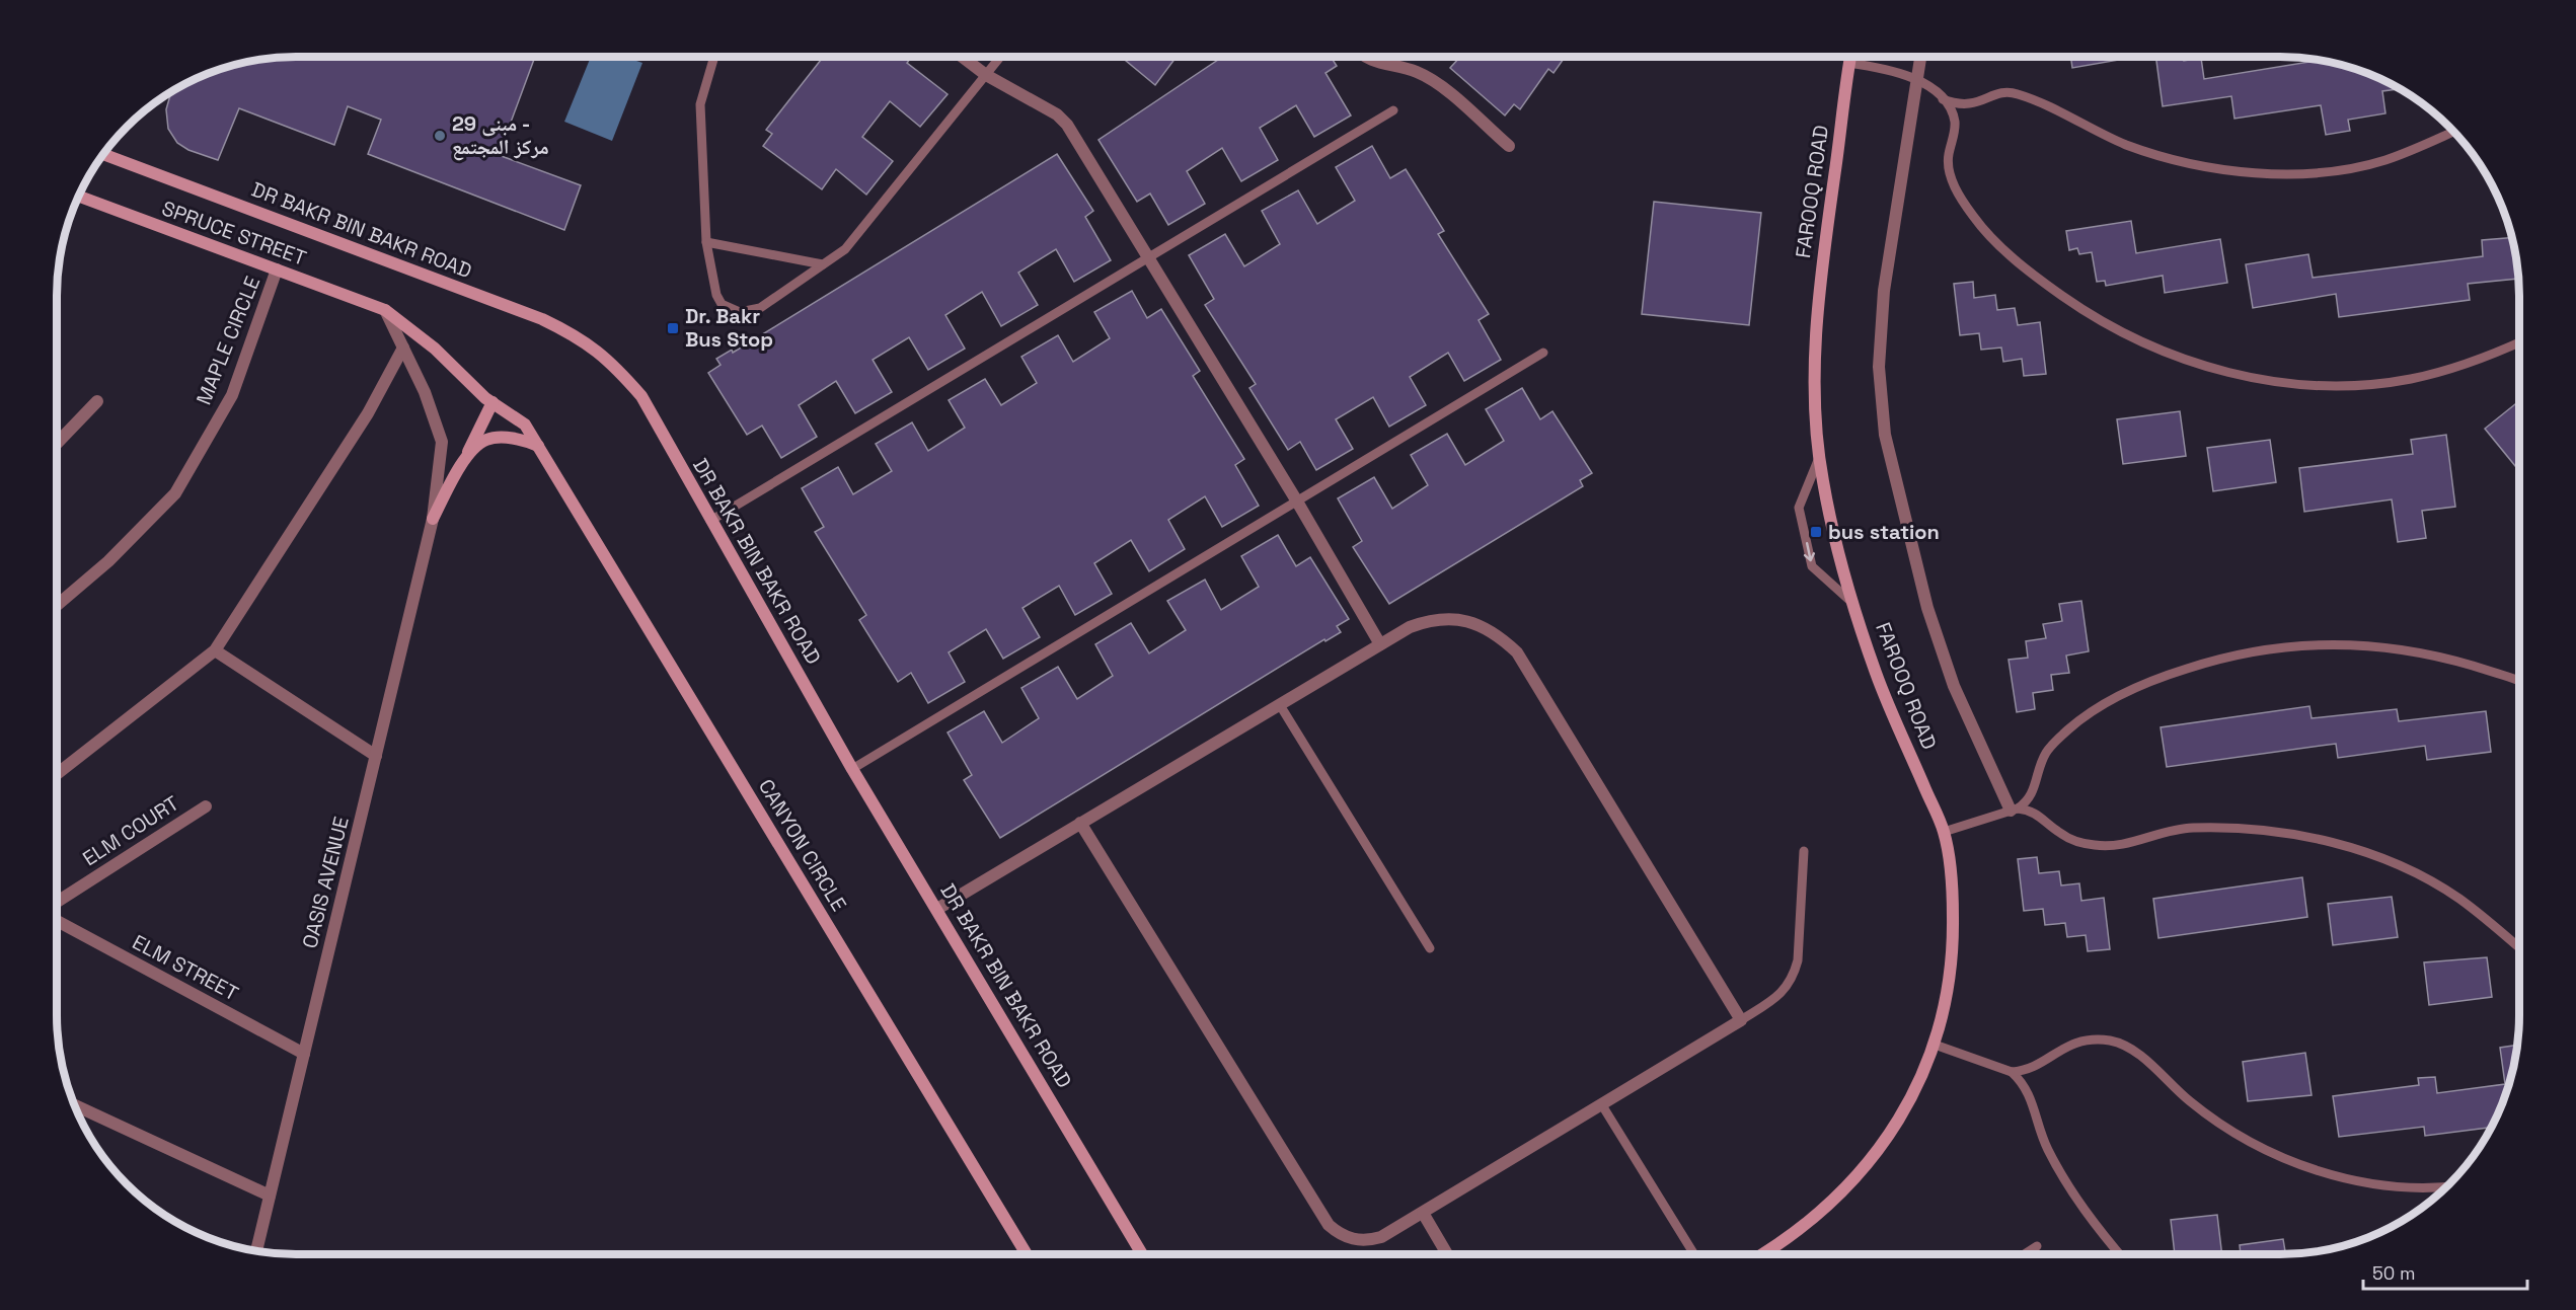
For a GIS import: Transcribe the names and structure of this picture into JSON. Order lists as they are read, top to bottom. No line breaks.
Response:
{"streets":{"street":["FAROOQ ROAD","DR BAKR BIN BAKR ROAD","SPRUCE STREET","MAPLE CIRCLE","ELM COURT","CANYON CIRCLE","OASIS AVENUE","ELM STREET"]},"crossings":[["SPRUCE STREET","MAPLE CIRCLE"],["SPRUCE STREET","CANYON CIRCLE"],["SPRUCE STREET","OASIS AVENUE"],["CANYON CIRCLE","OASIS AVENUE"],["OASIS AVENUE","ELM STREET"]],"places":{"other":["مبنى 29 - مركز المجتمع"],"transit":["Dr. Bakr Bus Stop","bus station"]},"scale_bar":"50 m"}
